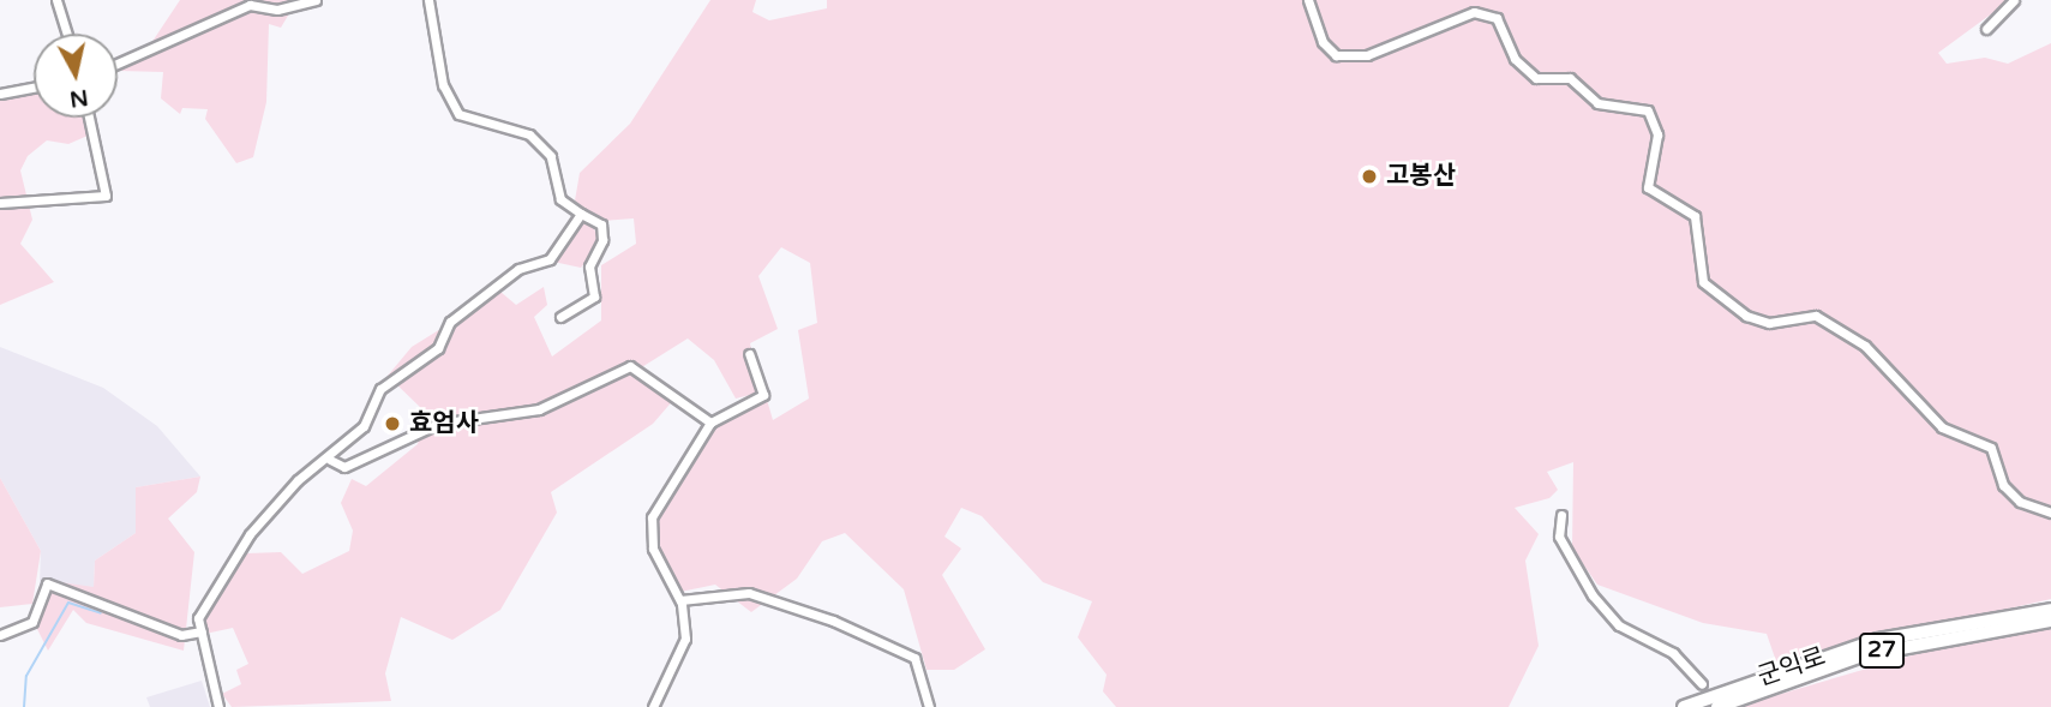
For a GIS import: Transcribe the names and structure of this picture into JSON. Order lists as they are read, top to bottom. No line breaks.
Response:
{"streets":{"highway":["27","군익로"]},"places":["고봉산","효엄사"],"north":"bottom"}
